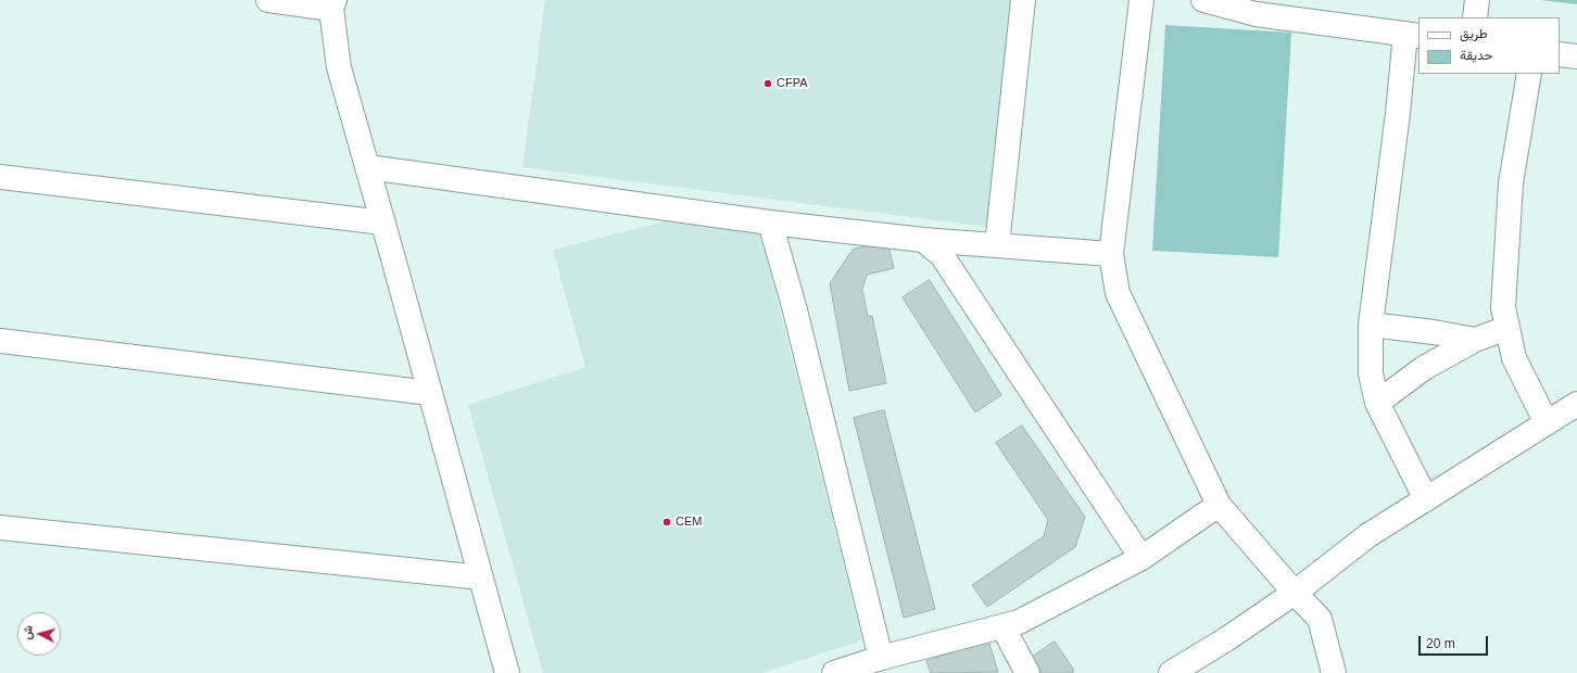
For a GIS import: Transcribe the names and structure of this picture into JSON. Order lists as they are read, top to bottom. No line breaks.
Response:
{"places":["CFPA","CEM"],"legend":["طريق","حديقة"],"scale_bar":"20 m","north":"left"}
